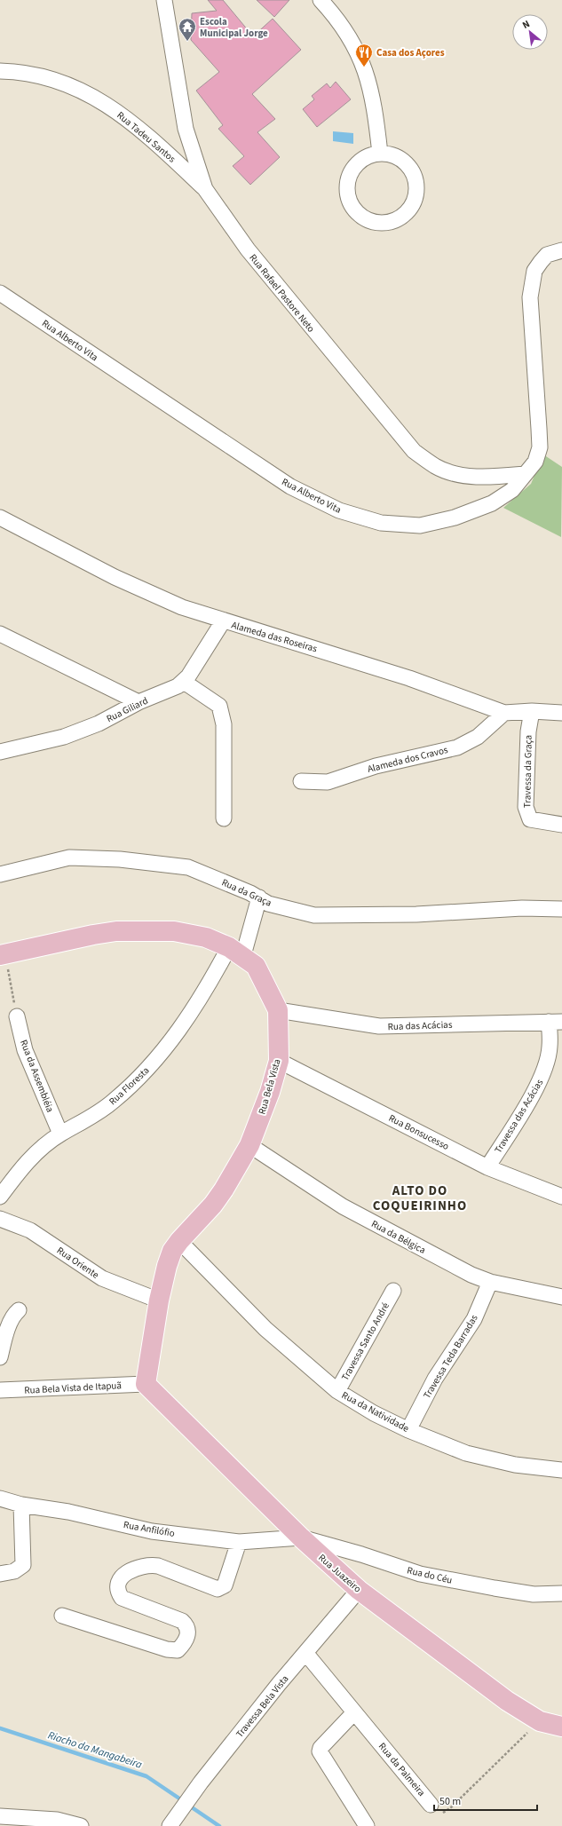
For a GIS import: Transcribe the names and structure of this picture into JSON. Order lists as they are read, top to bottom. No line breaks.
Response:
{"streets":{"main road":["Rua Bela Vista","Rua Juazeiro"],"street":["Rua Tadeu Santos","Rua Rafael Pastore Neto","Rua Alberto Vita","Alameda das Roseiras","Rua Giliard","Alameda dos Cravos","Travessa da Graça","Rua da Graça","Rua das Acácias","Rua da Assembléia","Rua Floresta","Travessa das Acácias","Rua Bonsucesso","Rua da Bélgica","Rua Oriente","Travessa Santo André","Travessa Teda Barradas","Rua Bela Vista de Itapuã","Rua da Natividade","Rua Anfilófio","Rua do Céu","Travessa Bela Vista","Rua da Palmeira"]},"crossings":[["Rua Tadeu Santos","Rua Rafael Pastore Neto"],["Rua Rafael Pastore Neto","Rua Alberto Vita"],["Alameda das Roseiras","Rua Giliard"],["Alameda das Roseiras","Alameda dos Cravos"],["Alameda das Roseiras","Travessa da Graça"],["Rua da Graça","Rua Floresta"],["Rua das Acácias","Rua Bela Vista"],["Rua das Acácias","Travessa das Acácias"],["Rua da Assembléia","Rua Floresta"],["Rua Floresta","Rua Bela Vista"],["Rua Bela Vista","Rua Bonsucesso"],["Rua Bela Vista","Rua da Bélgica"],["Rua Bela Vista","Rua Oriente"],["Rua Bela Vista","Rua Bela Vista de Itapuã"],["Rua Bela Vista","Rua da Natividade"],["Rua Bela Vista","Rua Juazeiro"],["Travessa das Acácias","Rua Bonsucesso"],["Rua da Bélgica","Travessa Teda Barradas"],["Travessa Santo André","Rua da Natividade"],["Travessa Teda Barradas","Rua da Natividade"],["Rua Bela Vista de Itapuã","Rua Juazeiro"],["Rua Anfilófio","Rua Juazeiro"],["Rua Anfilófio","Rua do Céu"],["Rua Juazeiro","Rua do Céu"],["Rua Juazeiro","Travessa Bela Vista"],["Rua Juazeiro","Rua da Palmeira"],["Travessa Bela Vista","Rua da Palmeira"]],"districts":["ALTO DO COQUEIRINHO"],"water":["Riacho da Mangabeira"],"places":{"temple":["Escola Municipal Jorge"],"restaurant":["Casa dos Açores"]},"scale_bar":"50 m","north":"top left"}
